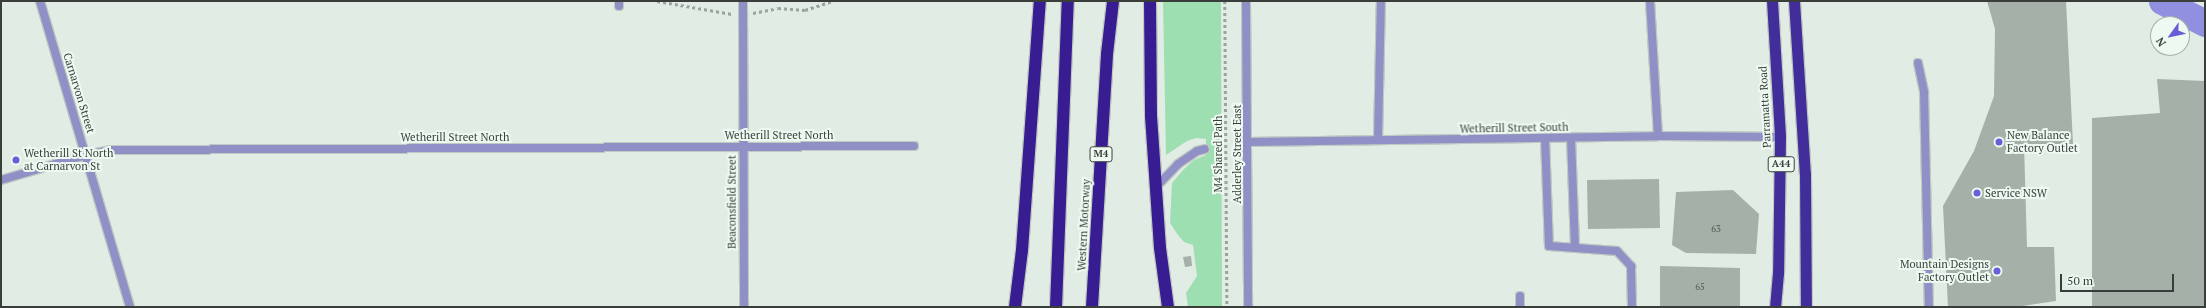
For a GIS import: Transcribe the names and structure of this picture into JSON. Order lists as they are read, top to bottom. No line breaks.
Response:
{"streets":{"highway":["Parramatta Road","M4","A44","Western Motorway"],"street":["Carnarvon Street","Wetherill Street South","Wetherill Street North","Adderley Street East","Beaconsfield Street"],"path":["M4 Shared Path"]},"crossings":[["Carnarvon Street","Wetherill Street North"],["Parramatta Road","Wetherill Street South"],["Wetherill Street South","Adderley Street East"],["Wetherill Street North","Beaconsfield Street"]],"places":["New Balance Factory Outlet","Wetherill St North at Carnarvon St","Service NSW","Mountain Designs Factory Outlet"],"house_numbers":["63","65"],"scale_bar":"50 m","north":"bottom left"}
